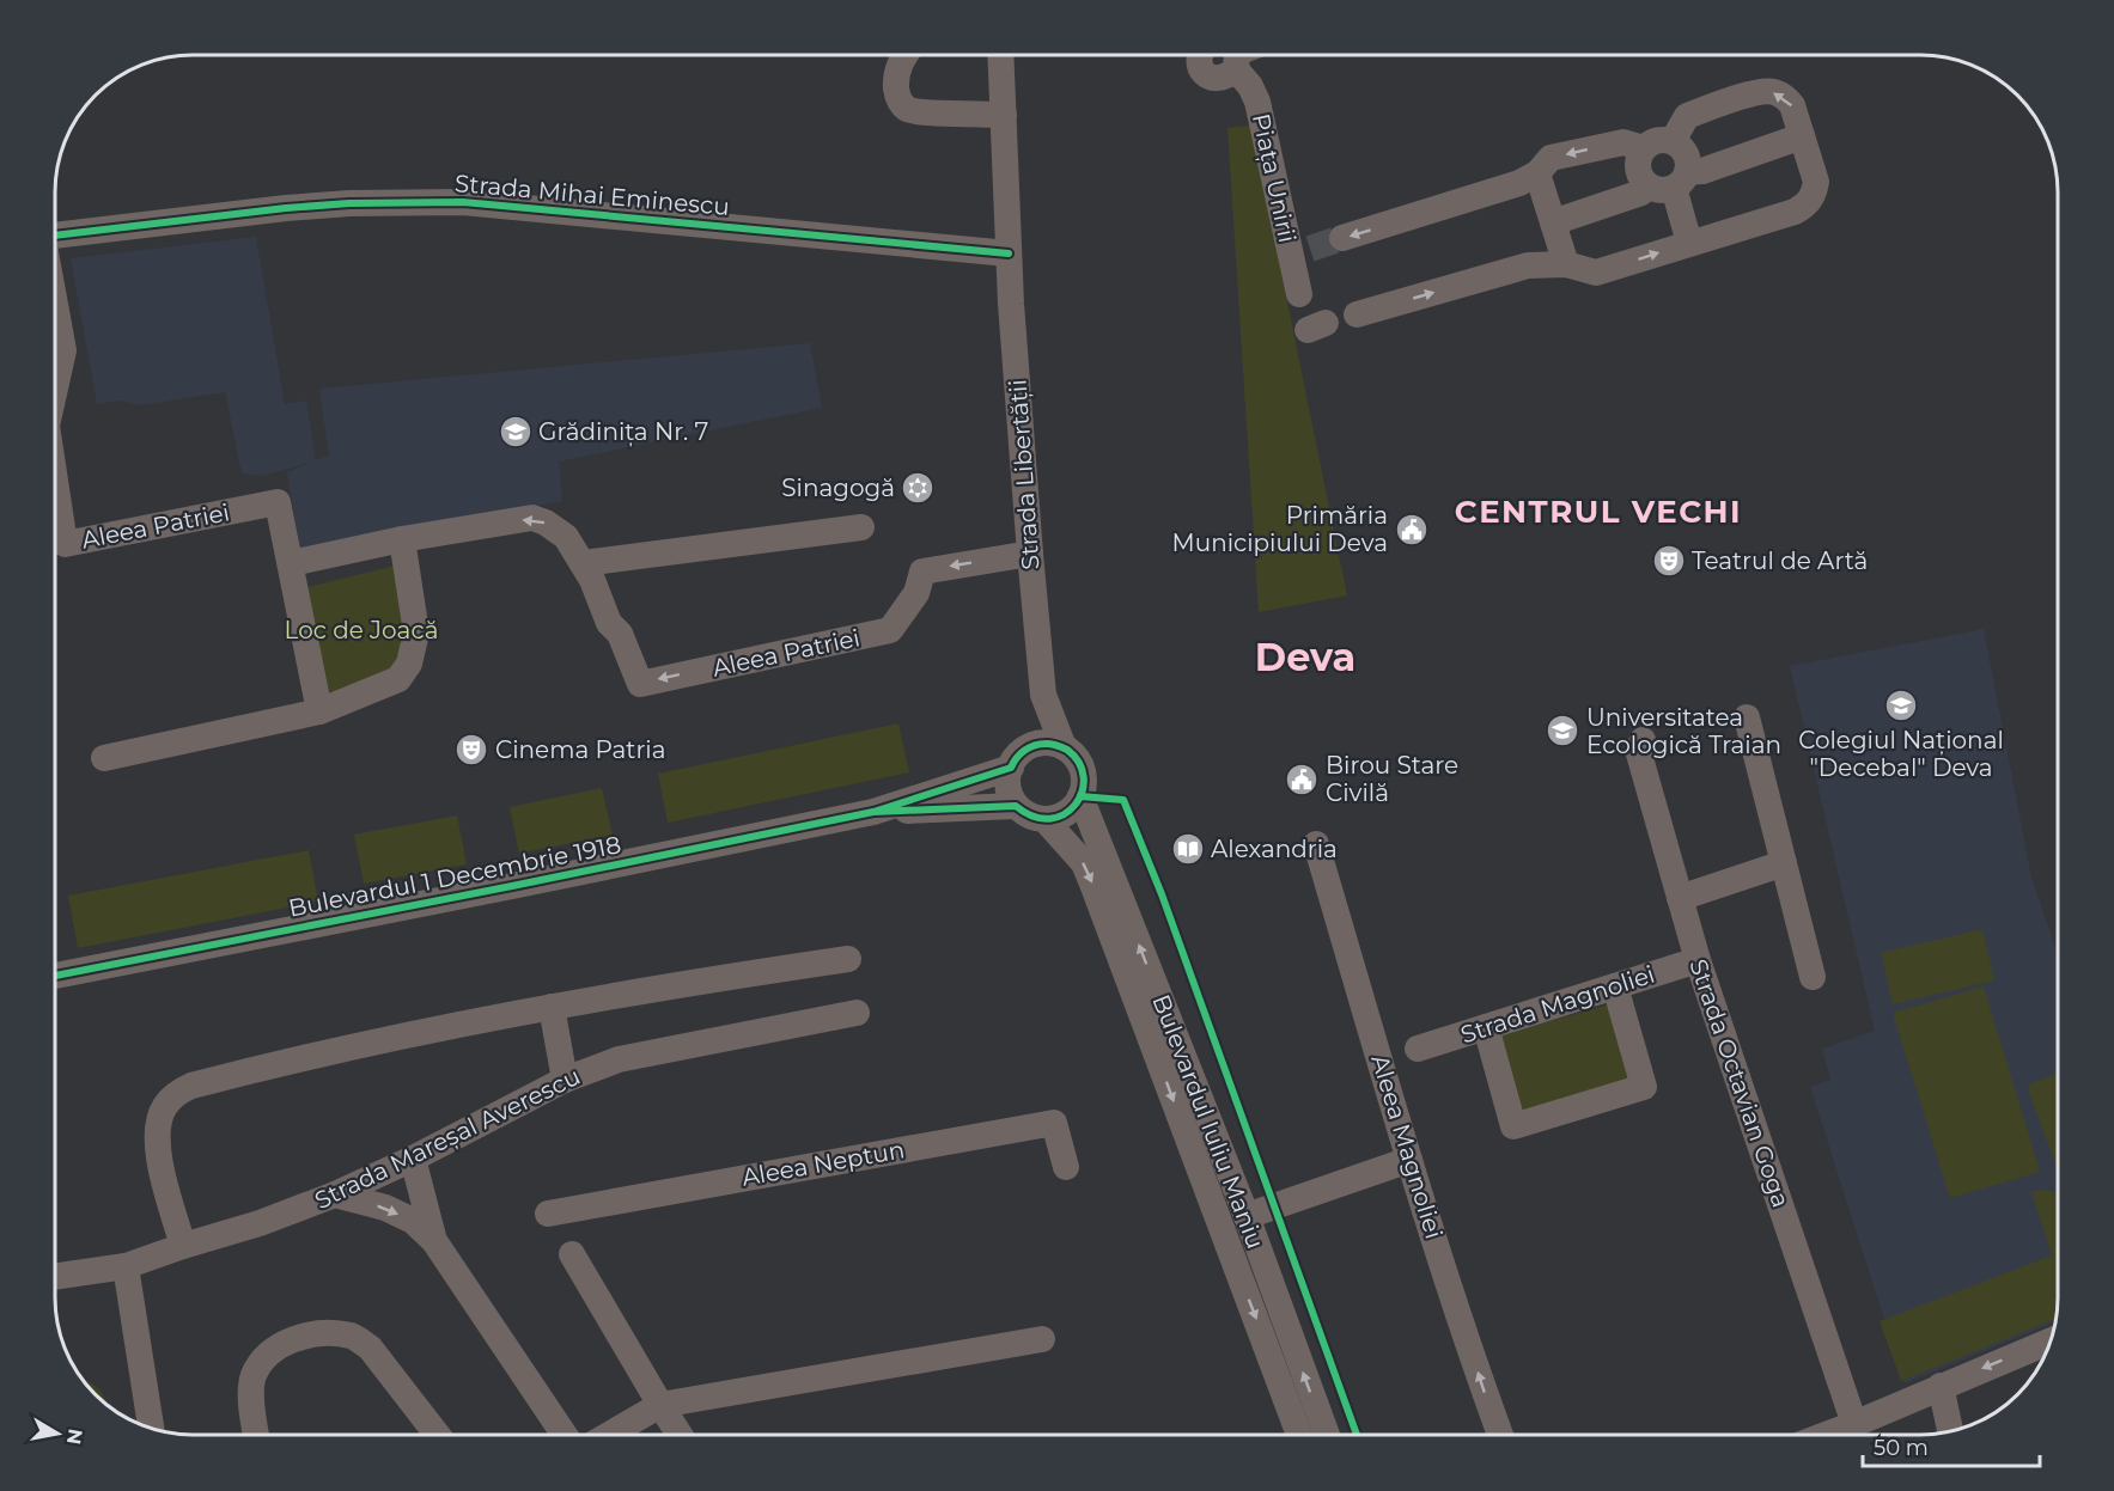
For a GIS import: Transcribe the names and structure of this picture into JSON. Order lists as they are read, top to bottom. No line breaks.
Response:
{"streets":{"street":["Piața Unirii","Strada Mihai Eminescu","Strada Libertății","Aleea Patriei","Bulevardul 1 Decembrie 1918","Strada Magnoliei","Strada Octavian Goga","Bulevardul Iuliu Maniu","Strada Mareșal Averescu","Aleea Magnoliei","Aleea Neptun"]},"crossings":[["Strada Mihai Eminescu","Strada Libertății"],["Strada Libertății","Aleea Patriei"],["Strada Libertății","Bulevardul Iuliu Maniu"],["Strada Magnoliei","Strada Octavian Goga"]],"one_way":["Aleea Magnoliei"],"districts":["CENTRUL VECHI","Deva"],"parks":["Loc de Joacă"],"places":{"school or university":["Grădinița Nr. 7","Colegiul Național \"Decebal\" Deva","Universitatea Ecologică Traian"],"synagogue":["Sinagogă"],"public building":["Primăria Municipiului Deva","Birou Stare Civilă"],"theatre":["Teatrul de Artă","Cinema Patria"],"library":["Alexandria"]},"scale_bar":"50 m","north":"right"}
